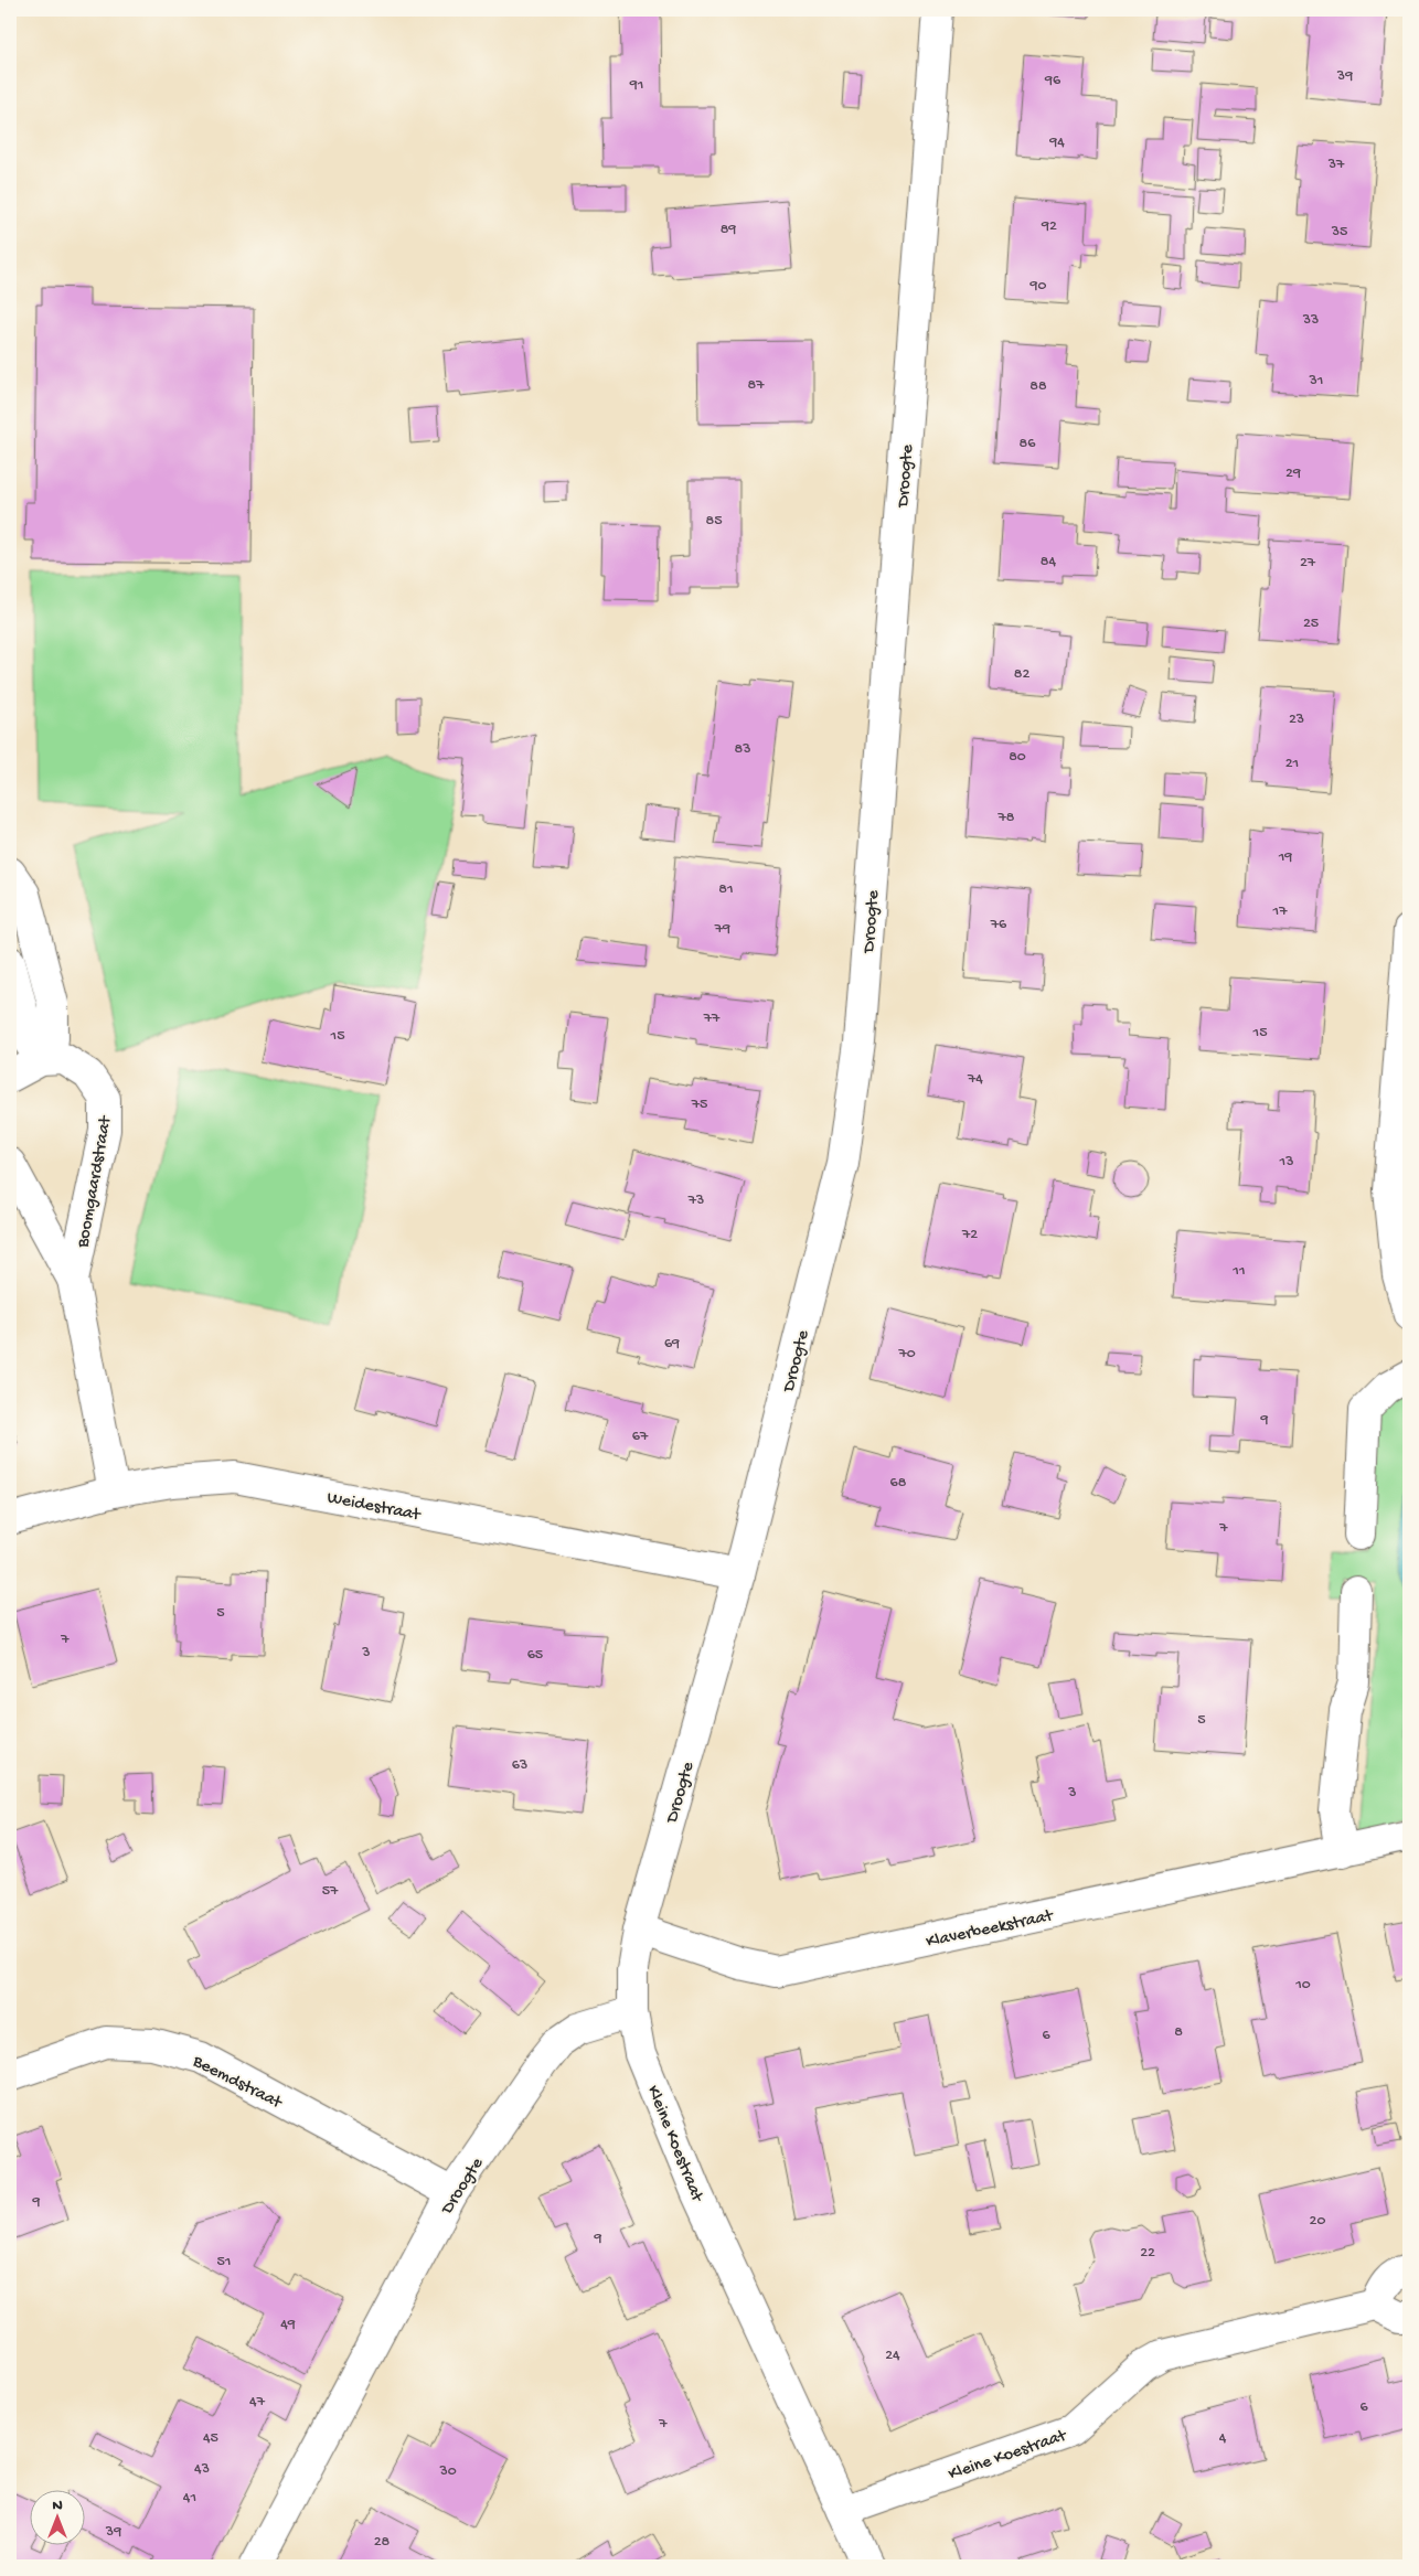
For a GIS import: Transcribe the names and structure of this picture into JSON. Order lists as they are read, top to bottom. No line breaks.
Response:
{"streets":{"street":["Droogte","Boomgaardstraat","Weidestraat","Klaverbeekstraat","Beemdstraat","Kleine Koestraat"]},"crossings":[["Droogte","Weidestraat"],["Droogte","Klaverbeekstraat"],["Droogte","Beemdstraat"],["Droogte","Kleine Koestraat"],["Boomgaardstraat","Weidestraat"]],"house_numbers":["39","96","91","94","37","92","89","35","90","33","31","87","88","86","29","85","84","27","25","82","23","83","80","21","78","19","81","17","76","79","77","15","15","74","75","13","73","72","11","69","70","9","67","68","7","5","7","3","65","5","63","3","57","10","8","6","9","20","9","22","51","49","24","47","6","7","45","4","43","30","41","39","28"],"north":"top"}
